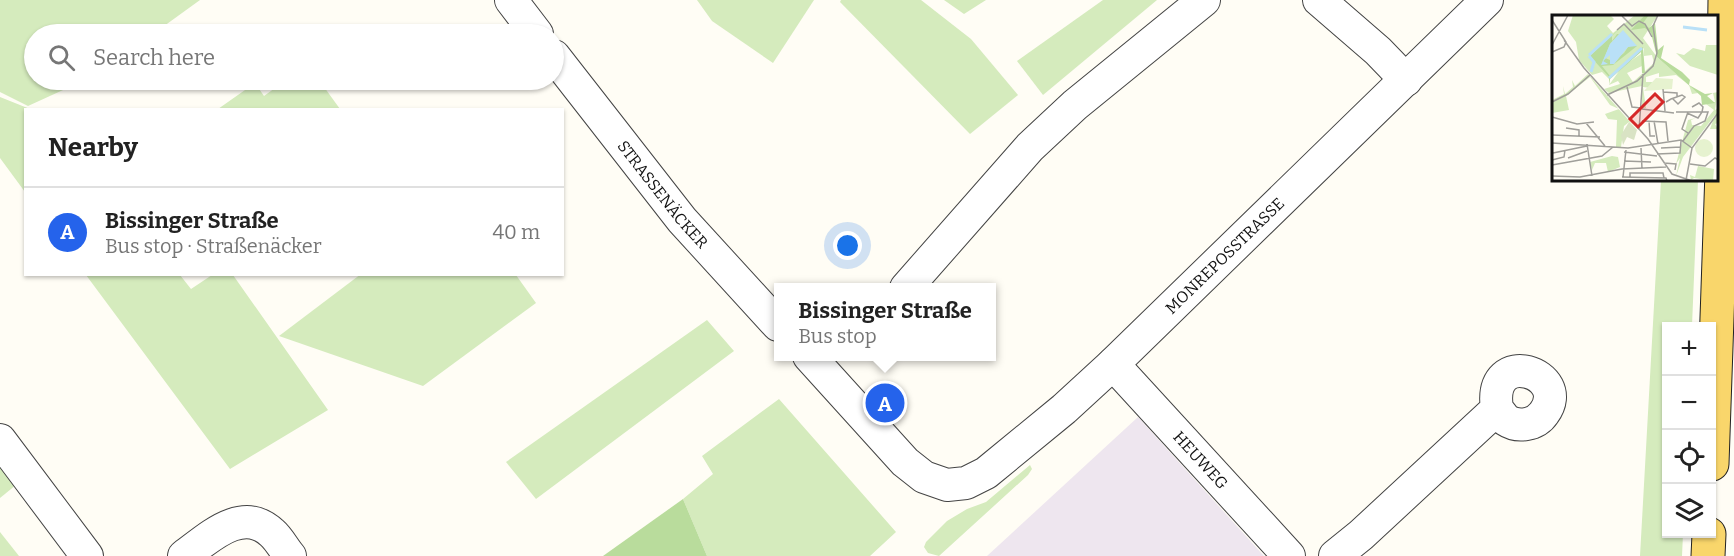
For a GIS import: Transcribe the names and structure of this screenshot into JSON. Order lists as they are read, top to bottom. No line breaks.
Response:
{"streets":{"street":["STRASSENÄCKER","MONREPOSSTRASSE","HEUWEG"]},"crossings":[["MONREPOSSTRASSE","HEUWEG"]],"page":{"search":"Search here","heading":"Nearby","list":[{"mark":"A","name":"Bissinger Straße","note":"Bus stop · Straßenäcker","value":"40 m"}],"popup":["Bissinger Straße","Bus stop"],"map_buttons":["+","−"],"pins":"A"}}
